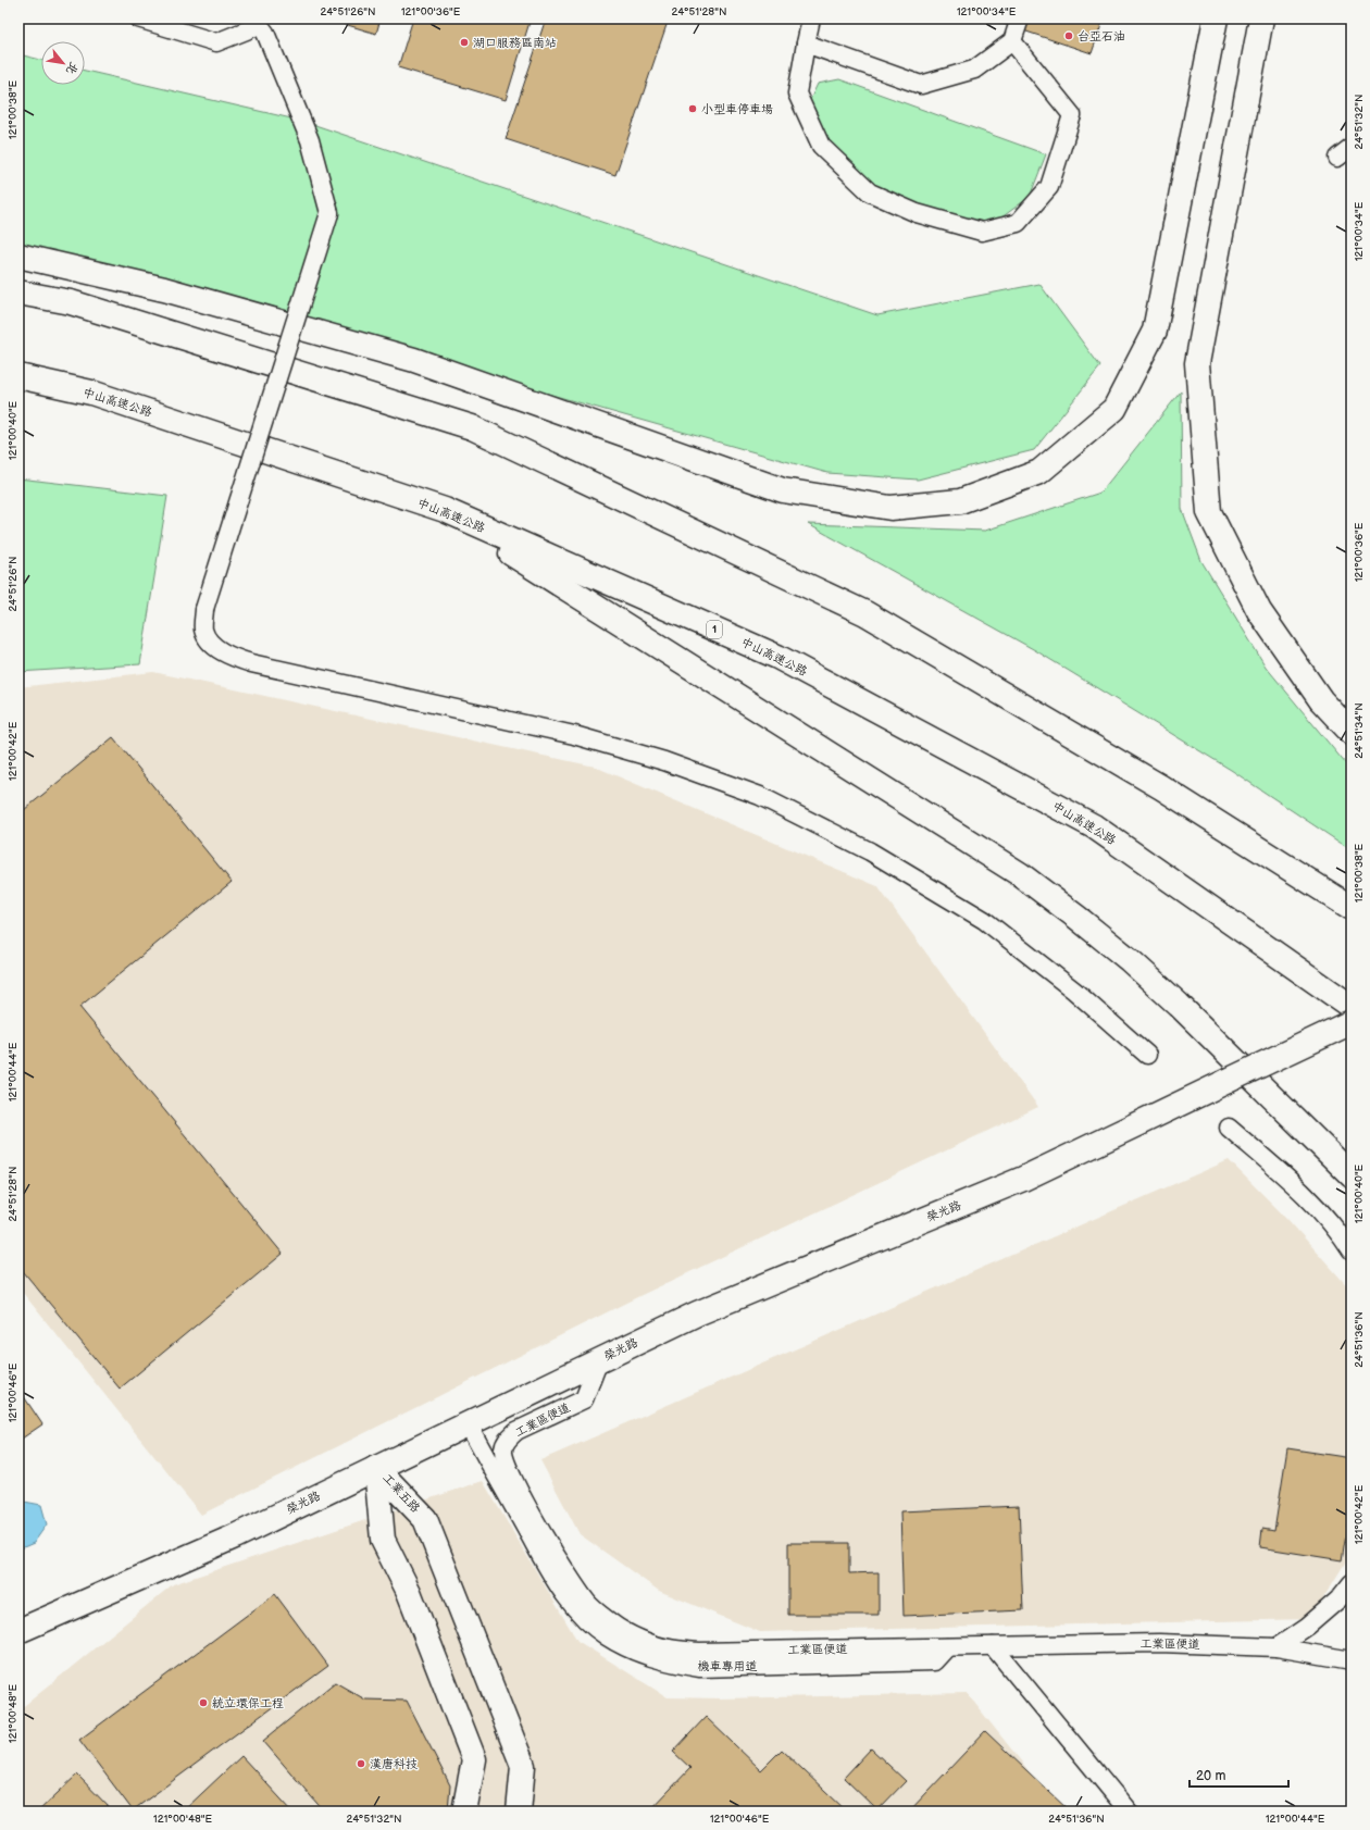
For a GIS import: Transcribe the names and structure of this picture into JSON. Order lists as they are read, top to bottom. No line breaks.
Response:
{"streets":{"main road":["中山高速公路","1","榮光路","工業五路"],"lane":["工業區便道","機車專用道"]},"crossings":[["榮光路","工業區便道"],["榮光路","工業五路"],["榮光路","機車專用道"],["工業區便道","機車專用道"]],"places":["台亞石油","湖口服務區南站","小型車停車場","統立環保工程","漢唐科技"],"scale_bar":"20 m","north":"bottom right","coordinates":["24°51'26\"N","121°00'36\"E","24°51'28\"N","121°00'34\"E","121°00'38\"E","24°51'32\"N","121°00'40\"E","24°51'34\"N","121°00'42\"E","121°00'44\"E","24°51'36\"N","121°00'46\"E","121°00'48\"E"]}
